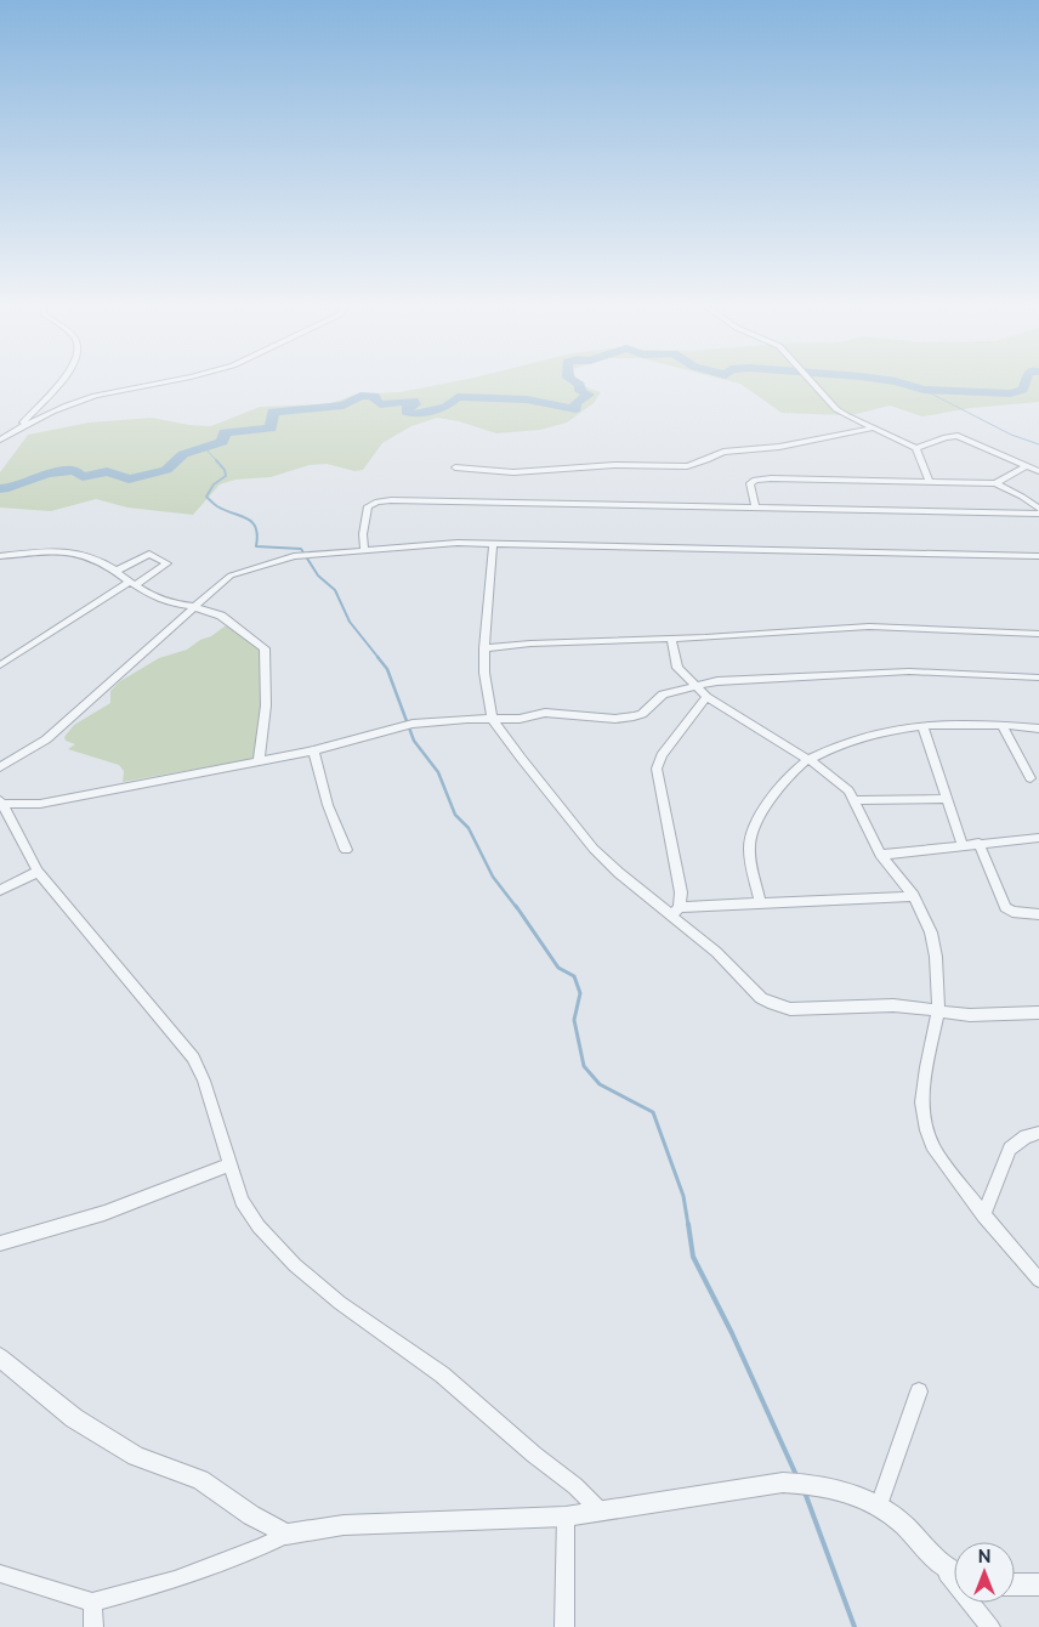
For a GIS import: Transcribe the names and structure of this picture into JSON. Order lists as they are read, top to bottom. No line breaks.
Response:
{"north":"top"}
